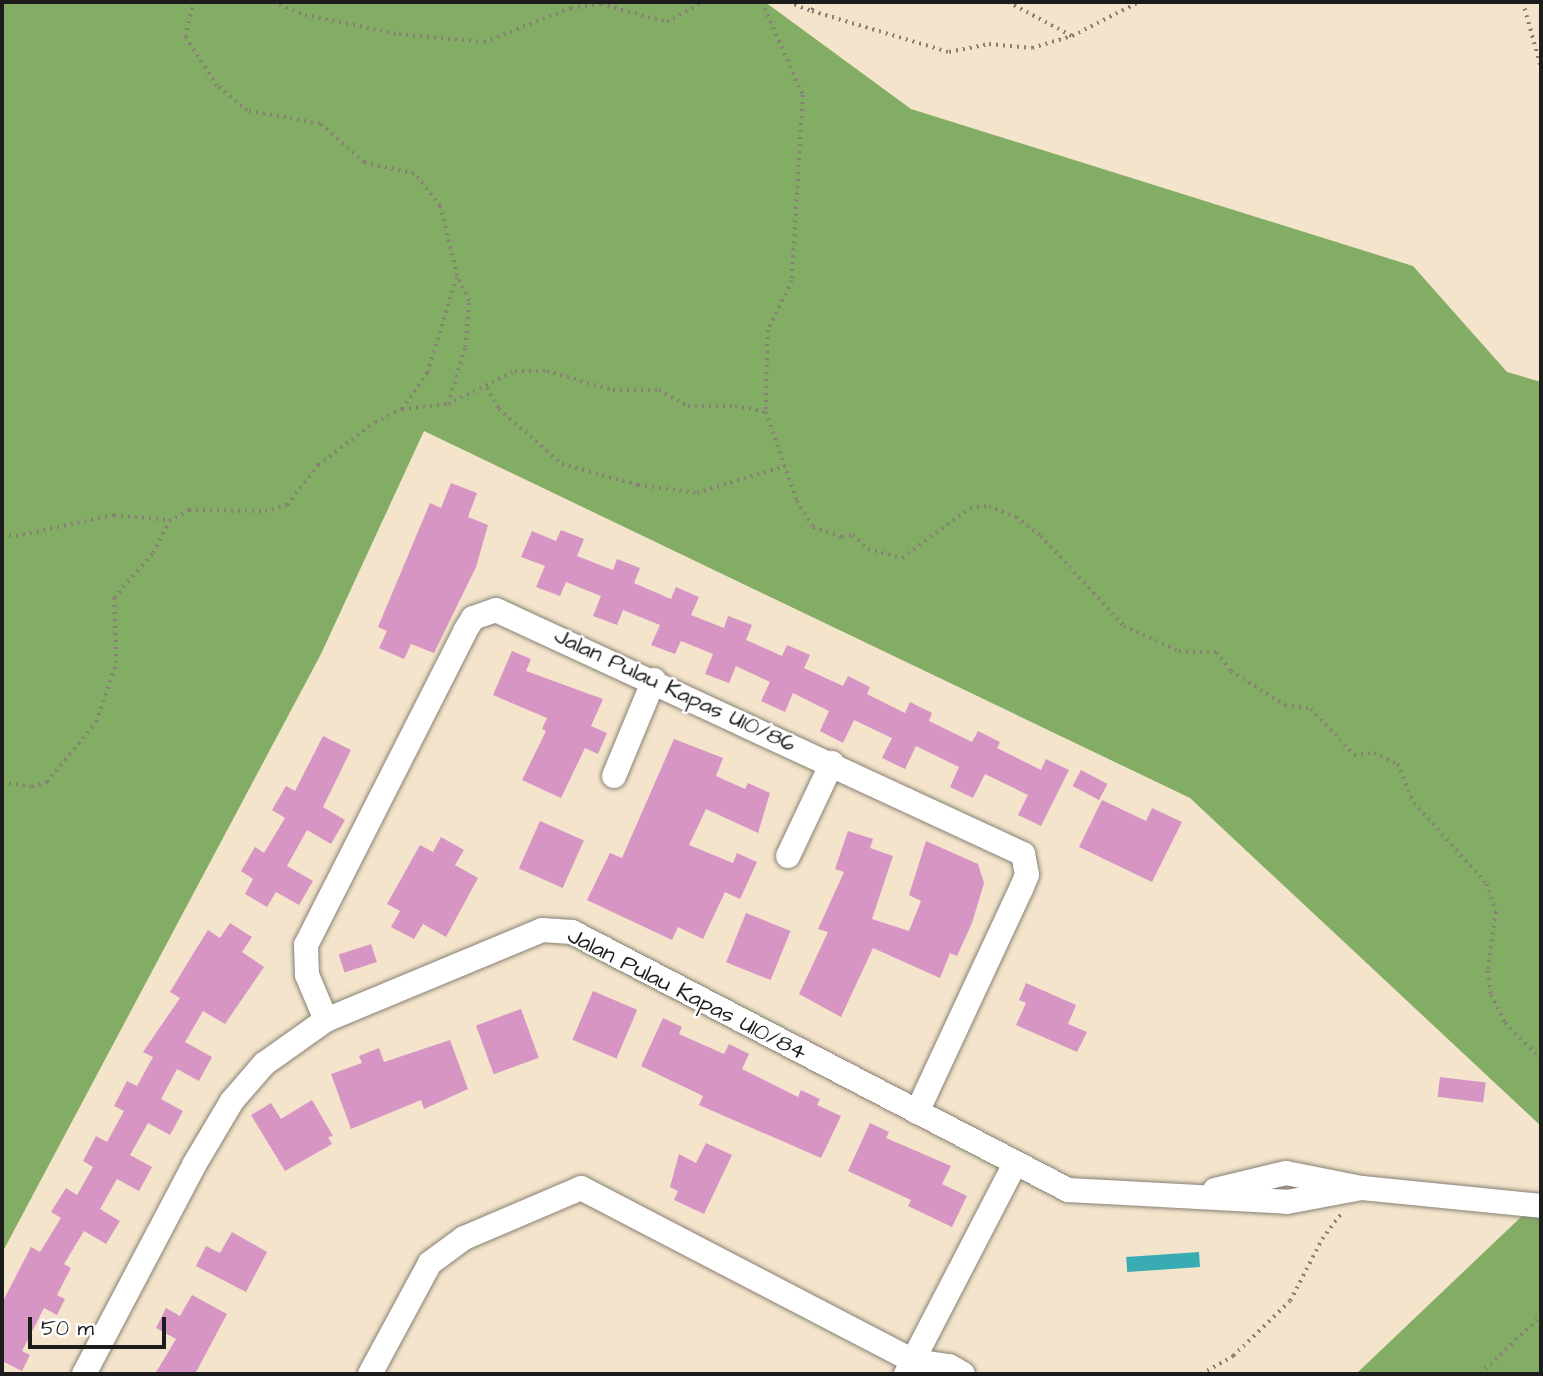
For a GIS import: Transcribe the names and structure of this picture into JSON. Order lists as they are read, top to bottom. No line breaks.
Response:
{"streets":{"street":["Jalan Pulau Kapas U10/86","Jalan Pulau Kapas U10/84"]},"crossings":[["Jalan Pulau Kapas U10/86","Jalan Pulau Kapas U10/84"]],"scale_bar":"50 m"}
